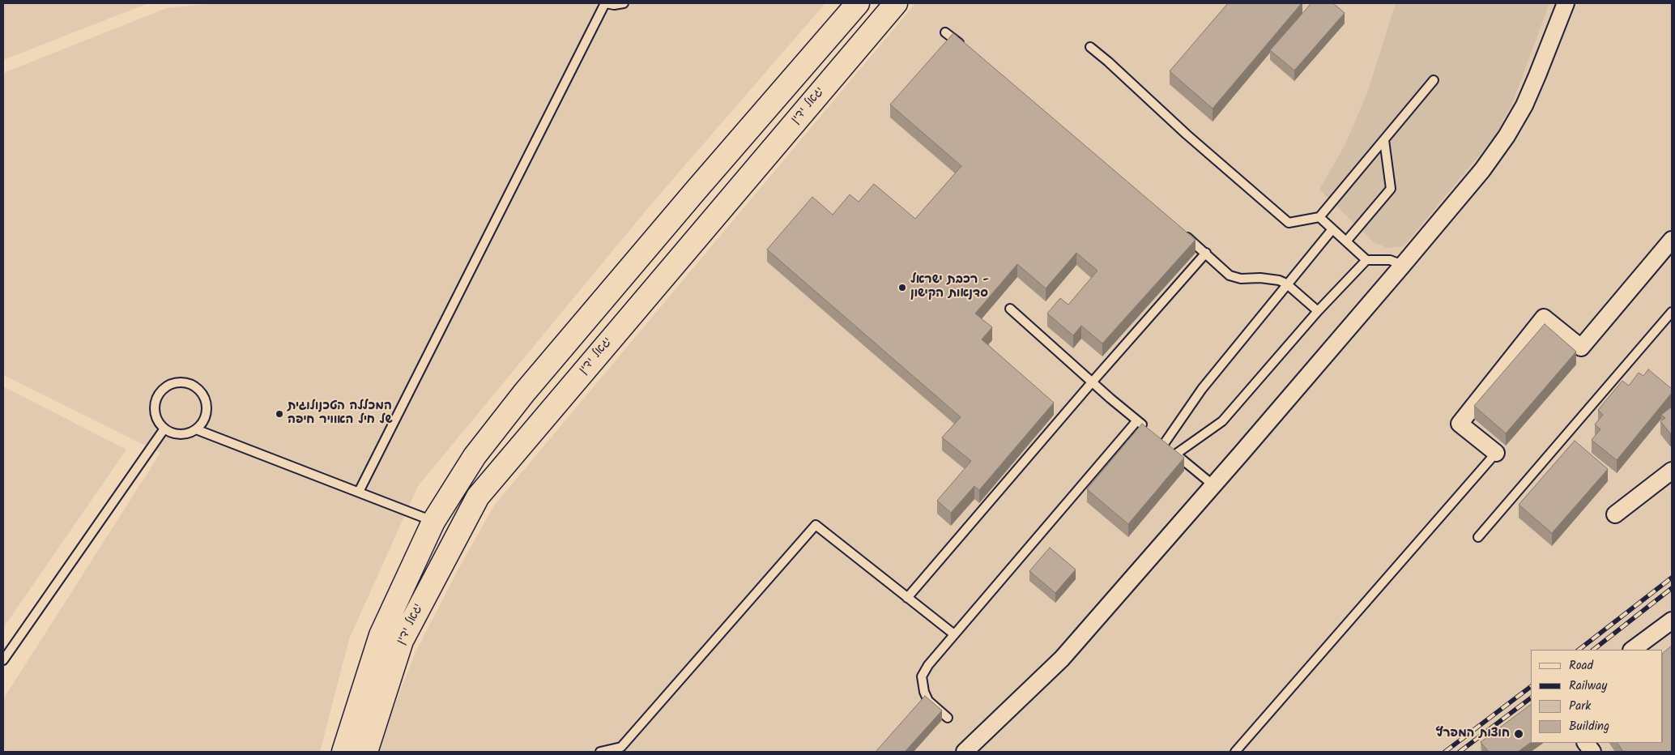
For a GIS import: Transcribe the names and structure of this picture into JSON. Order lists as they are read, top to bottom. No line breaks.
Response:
{"streets":{"main road":["יגאל ידין"]},"places":["רכבת ישראל - סדנאות הקישון","המכללה הטכנולוגית של חיל האוויר חיפה","חוצות המפרץ"],"legend":["Road","Railway","Park","Building"]}
